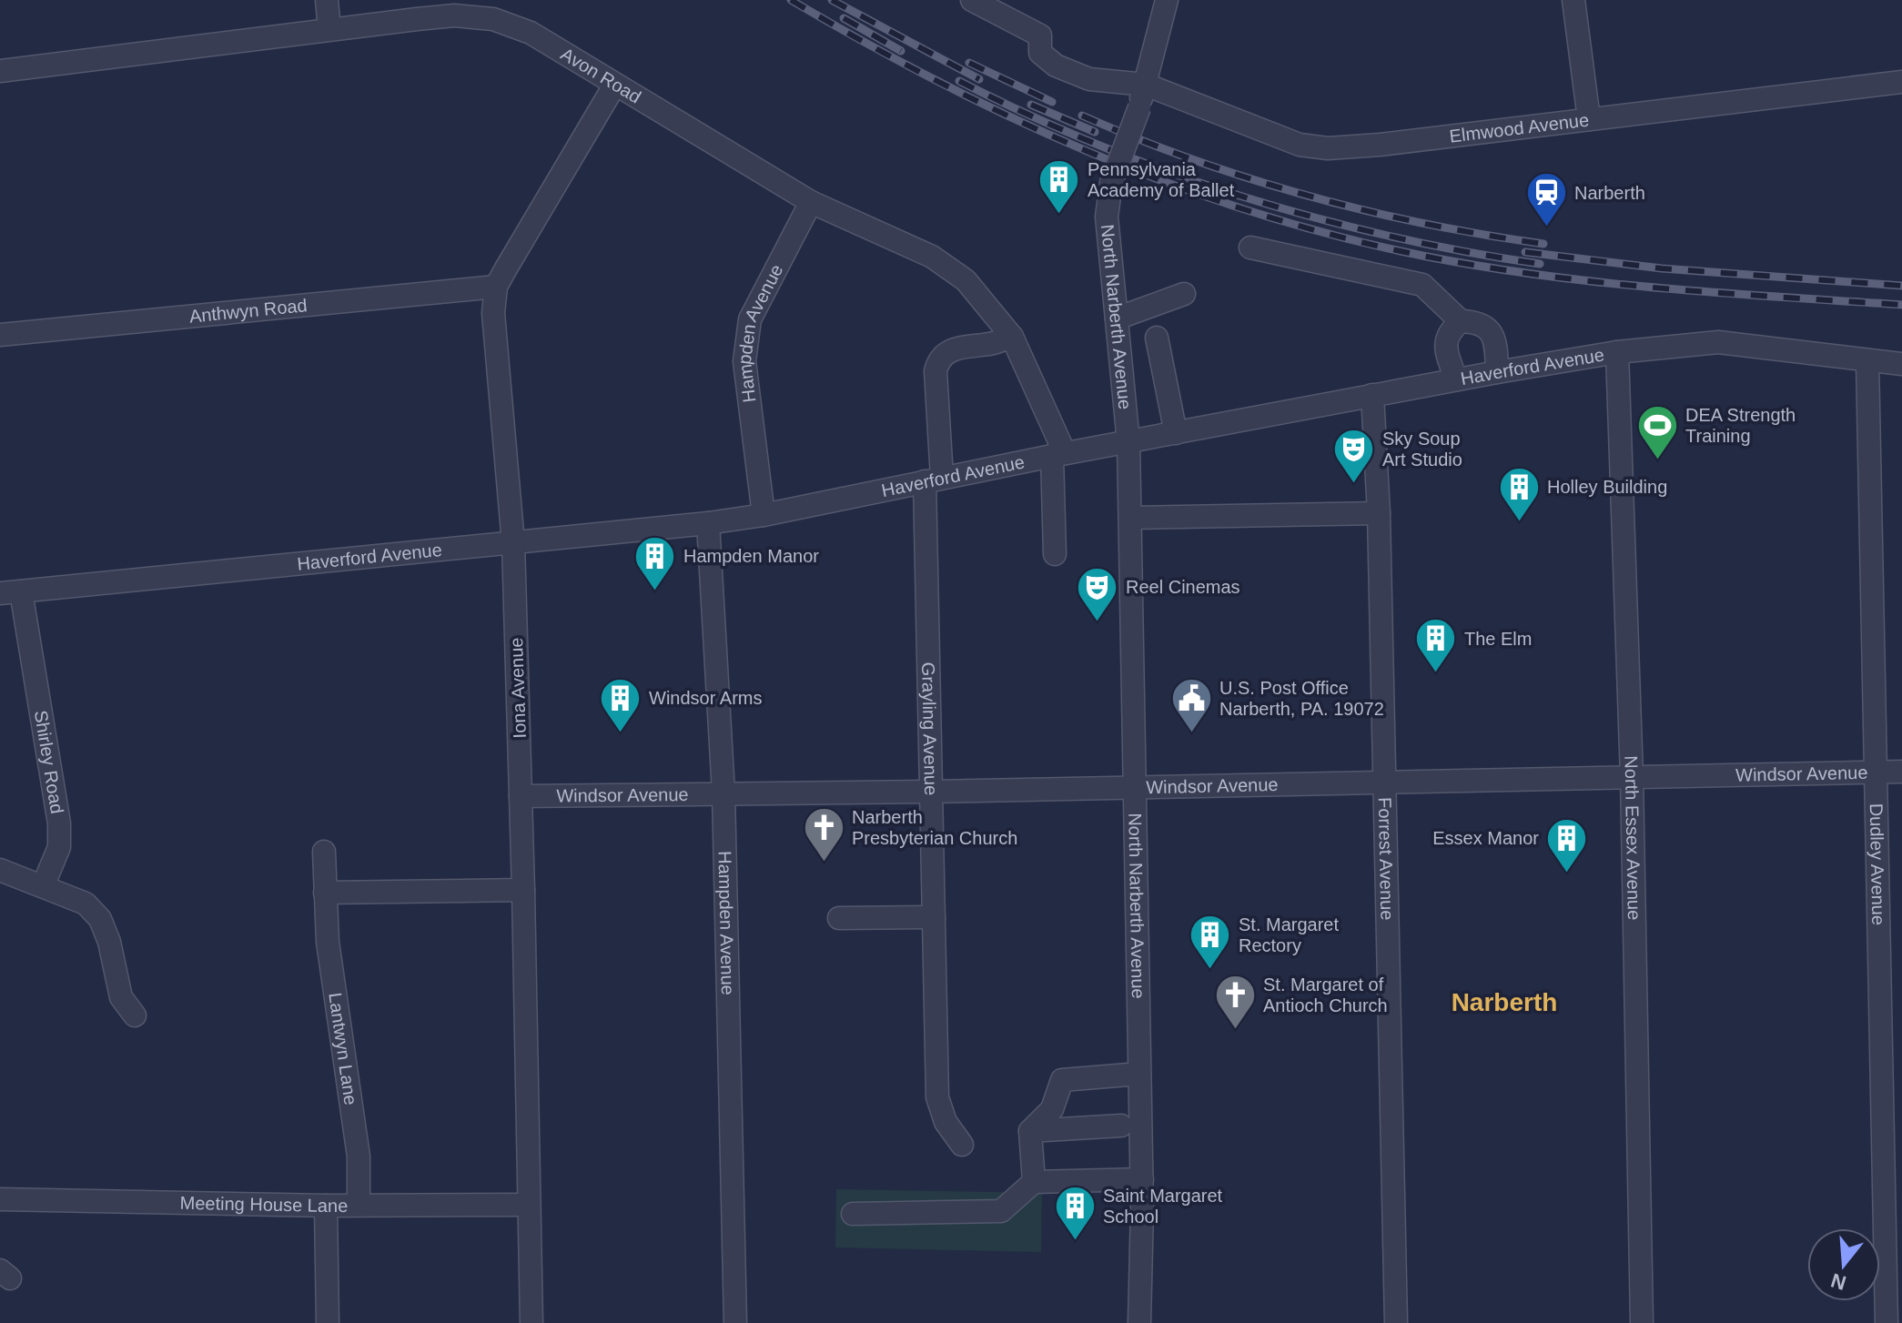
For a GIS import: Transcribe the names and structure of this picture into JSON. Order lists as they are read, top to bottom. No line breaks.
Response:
{"streets":{"street":["Avon Road","Elmwood Avenue","Anthwyn Road","North Narberth Avenue","Hampden Avenue","Haverford Avenue","Iona Avenue","Grayling Avenue","Shirley Road","Windsor Avenue","North Essex Avenue","Forrest Avenue","Dudley Avenue","Lantwyn Lane","Meeting House Lane"]},"crossings":[["Avon Road","Hampden Avenue"],["Avon Road","Haverford Avenue"],["Avon Road","Iona Avenue"],["Avon Road","Grayling Avenue"],["Elmwood Avenue","North Narberth Avenue"],["Anthwyn Road","Iona Avenue"],["North Narberth Avenue","Haverford Avenue"],["North Narberth Avenue","Windsor Avenue"],["Hampden Avenue","Haverford Avenue"],["Hampden Avenue","Windsor Avenue"],["Haverford Avenue","Iona Avenue"],["Haverford Avenue","Grayling Avenue"],["Haverford Avenue","Shirley Road"],["Haverford Avenue","North Essex Avenue"],["Haverford Avenue","Forrest Avenue"],["Haverford Avenue","Dudley Avenue"],["Iona Avenue","Windsor Avenue"],["Iona Avenue","Meeting House Lane"],["Grayling Avenue","Windsor Avenue"],["Windsor Avenue","North Essex Avenue"],["Windsor Avenue","Forrest Avenue"],["Windsor Avenue","Dudley Avenue"],["Lantwyn Lane","Meeting House Lane"]],"districts":["Narberth"],"places":{"building":["Pennsylvania Academy of Ballet","Holley Building","Hampden Manor","The Elm","Windsor Arms","Essex Manor","St. Margaret Rectory","Saint Margaret School"],"station":["Narberth"],"sports":["DEA Strength Training"],"theatre":["Sky Soup Art Studio","Reel Cinemas"],"public building":["U.S. Post Office Narberth, PA. 19072"],"church":["Narberth Presbyterian Church","St. Margaret of Antioch Church"]},"north":"bottom"}
